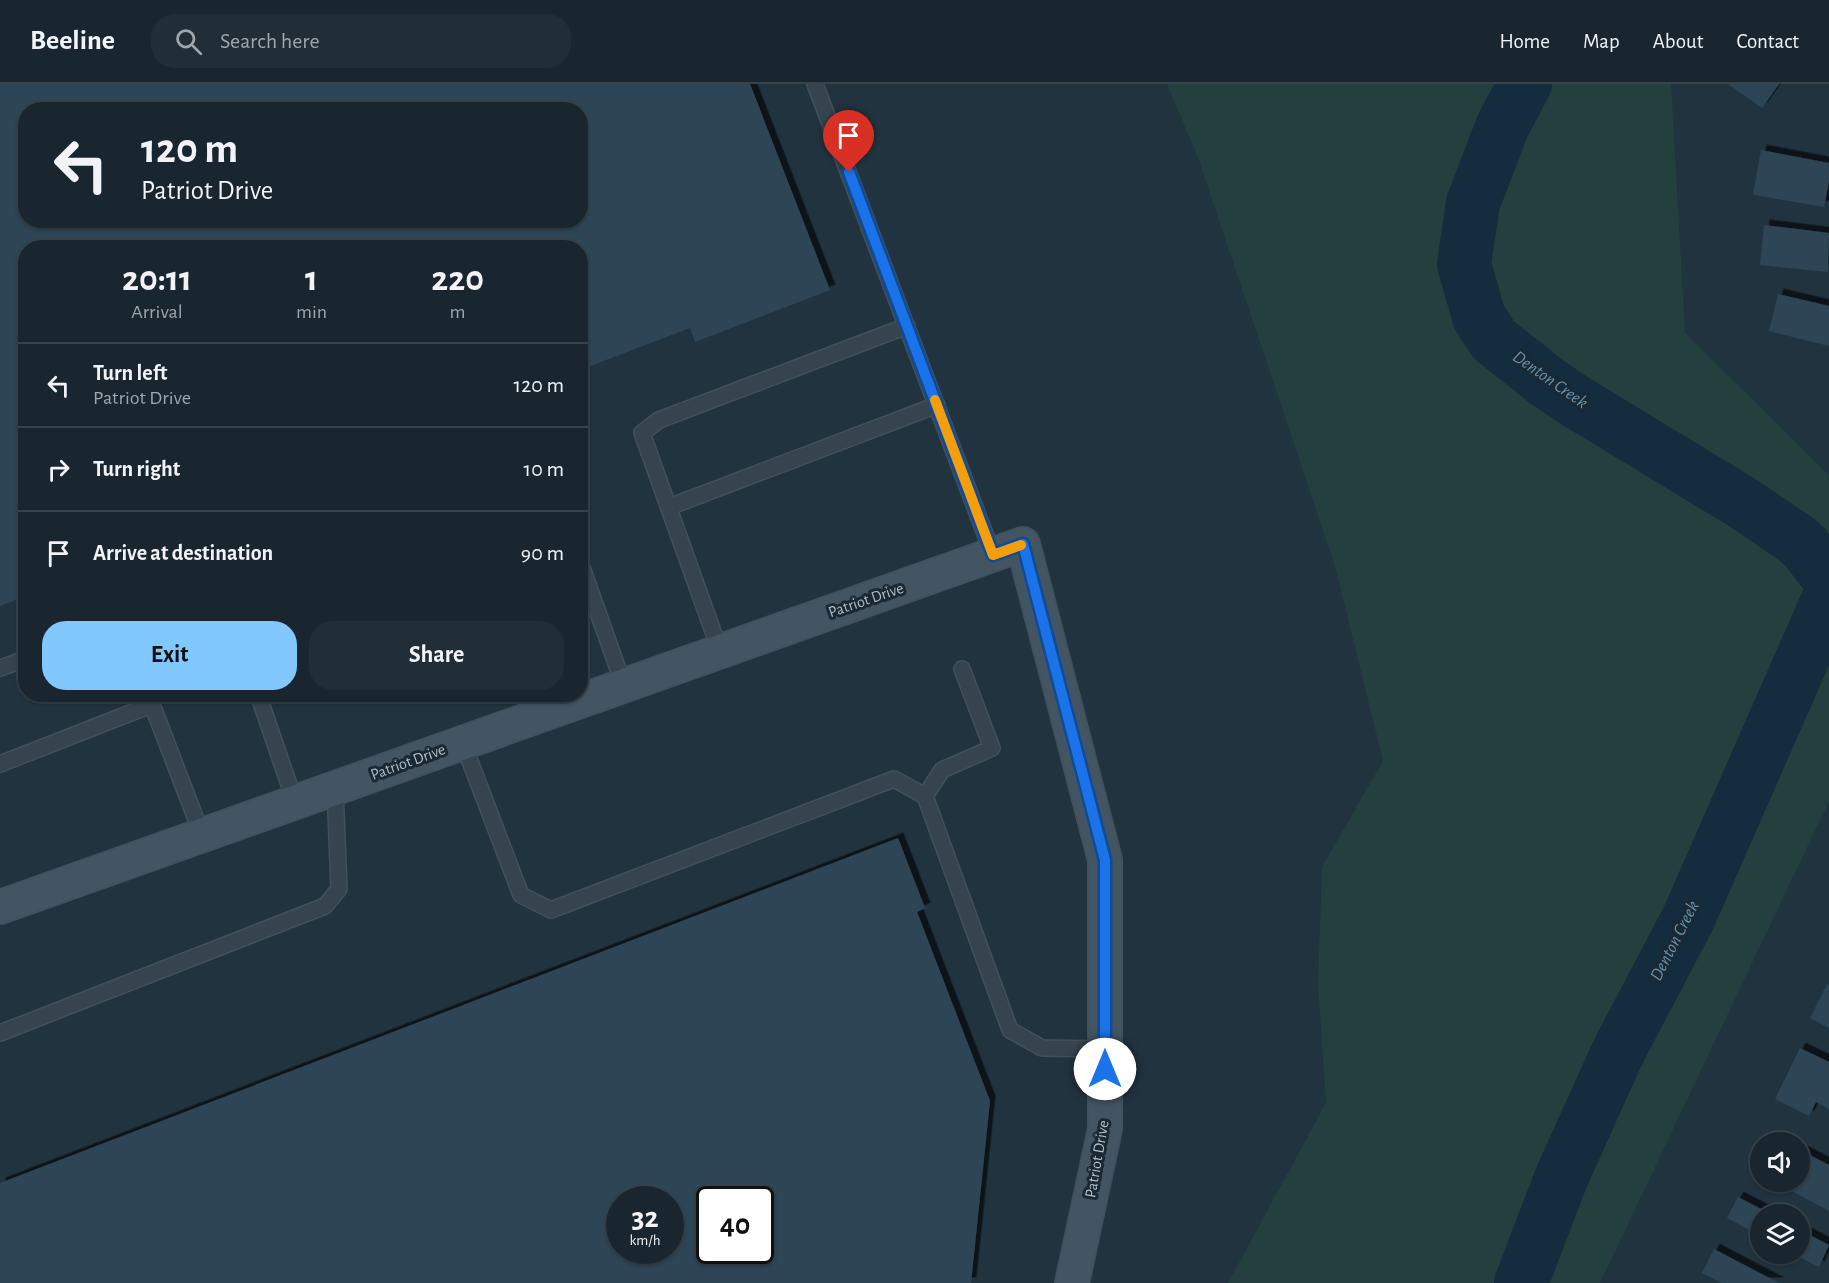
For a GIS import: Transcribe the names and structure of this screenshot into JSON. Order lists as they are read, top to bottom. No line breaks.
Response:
{"streets":{"street":["Patriot Drive"]},"water":["Denton Creek"],"page":{"header":"Beeline","search":"Search here","nav":["Home","Map","About","Contact"],"turn":["120 m","Patriot Drive"],"eta":["20:11","Arrival","1","min","220","m"],"list":[{"name":"Turn left","note":"Patriot Drive","value":"120 m"},{"name":"Turn right","value":"10 m"},{"name":"Arrive at destination","value":"90 m"}],"buttons":["Exit","Share"],"speed":"32 km/h","limit":"40"}}
